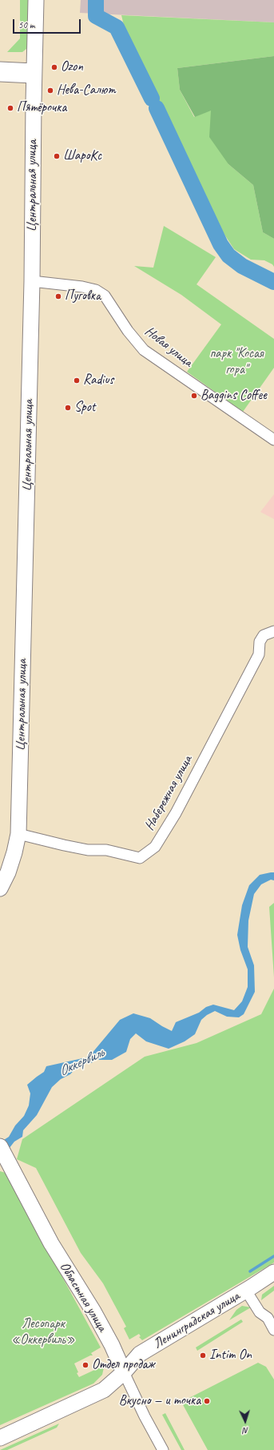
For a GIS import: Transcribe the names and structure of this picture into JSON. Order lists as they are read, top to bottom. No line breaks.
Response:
{"streets":{"street":["Центральная улица","Новая улица","Набережная улица","Областная улица","Ленинградская улица"]},"crossings":[["Центральная улица","Новая улица"],["Центральная улица","Набережная улица"],["Областная улица","Ленинградская улица"]],"water":["Оккервиль"],"parks":["парк \"Косая гора\"","Лесопарк «Оккервиль»"],"places":["Ozon","Нева-Салют","Пятёрочка","ШароКс","Пуговка","Radius","Baggins Coffee","Spot","Intim On","Отдел продаж","Вкусно — и точка"],"scale_bar":"50 m","north":"bottom"}
